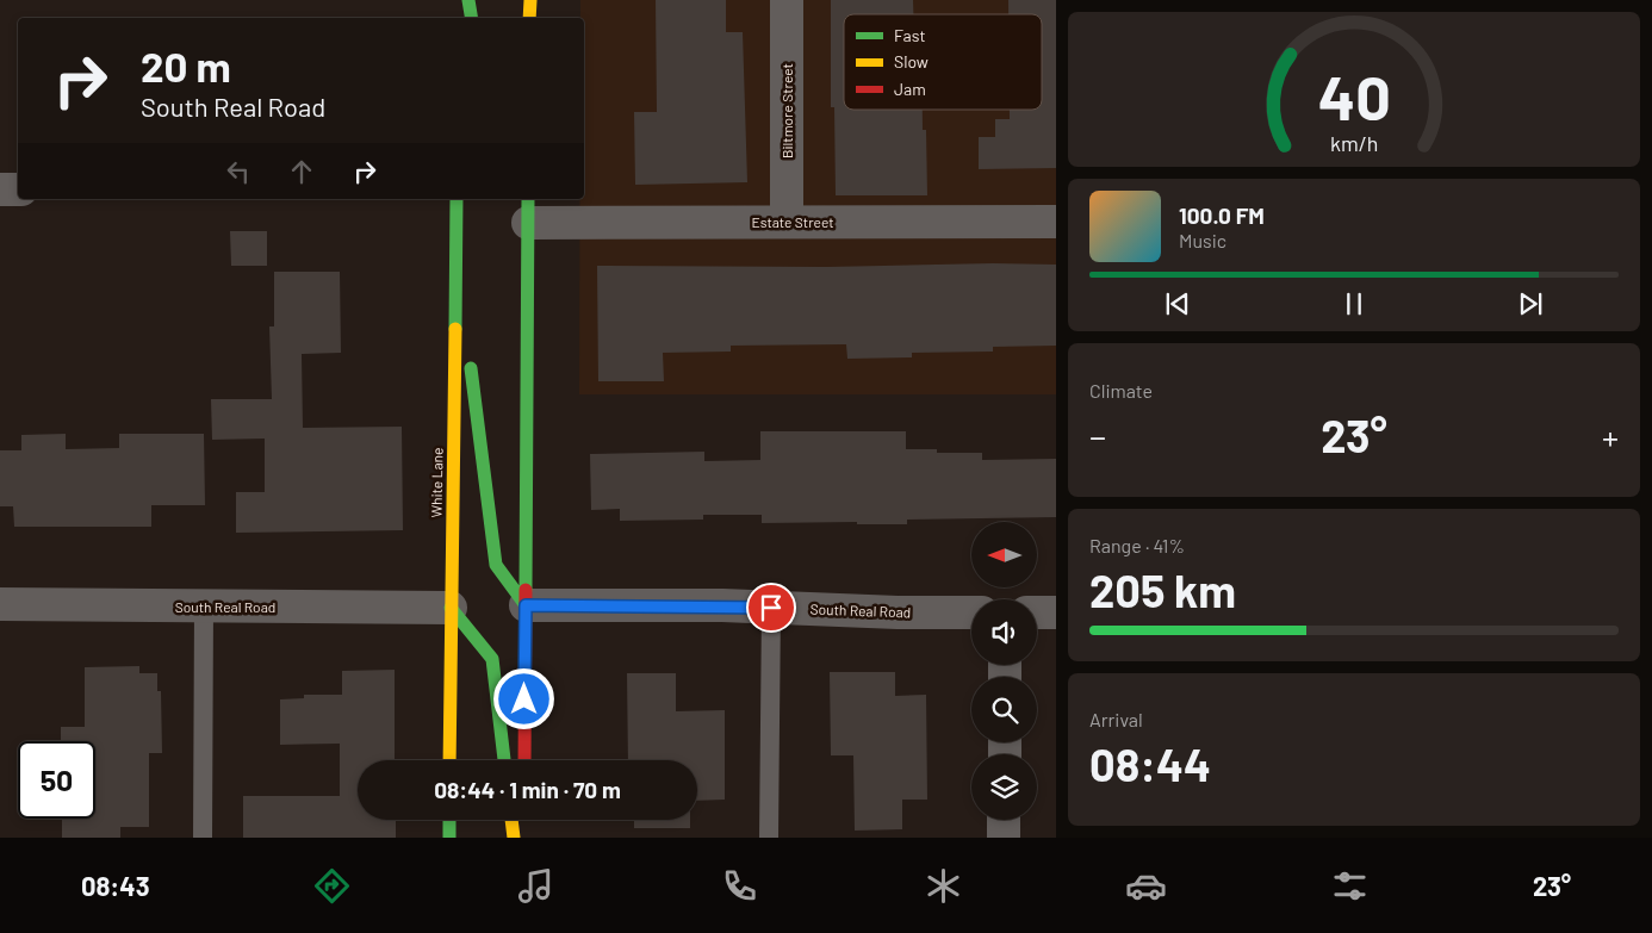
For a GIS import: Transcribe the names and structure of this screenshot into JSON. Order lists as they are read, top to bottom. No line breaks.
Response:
{"streets":{"main road":["White Lane"],"street":["Biltmore Street","Estate Street","South Real Road"]},"crossings":[["Biltmore Street","Estate Street"],["White Lane","South Real Road"]],"legend":["Fast","Slow","Jam"],"north":"left","page":{"turn":["20 m","South Real Road"],"song":["100.0 FM","Music"],"tile":["Climate",["Range · 41%","205 km"],["Arrival","08:44"]],"heat":["−","23°","+"],"limit":"50","trip":"08:44 · 1 min · 70 m","tabs":["08:43","23°"],"gauge":["40","km/h"]}}
